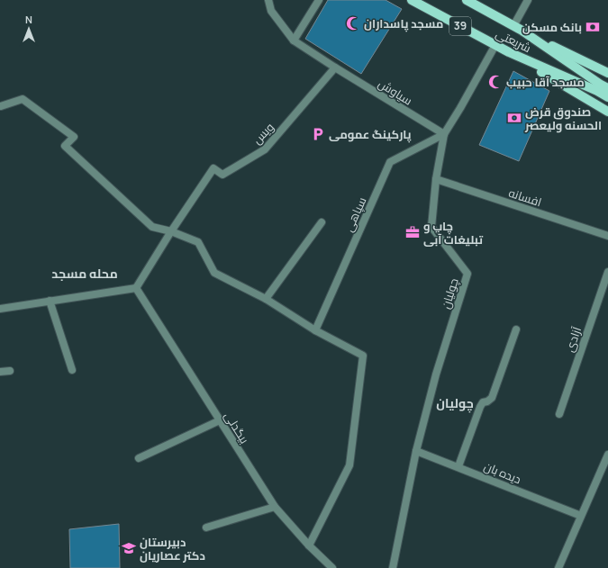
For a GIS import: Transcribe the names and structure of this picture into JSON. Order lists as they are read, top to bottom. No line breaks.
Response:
{"streets":{"main road":["39","شریعتی"],"lane":["سیاوش","ویس","افسانه","سپاهی","چولیان","آزادی","بیگدلی","دیده بان"]},"crossings":[["شریعتی","چولیان"],["سیاوش","ویس"],["سیاوش","سپاهی"],["سیاوش","چولیان"],["افسانه","چولیان"],["سپاهی","چولیان"],["چولیان","دیده بان"]],"districts":["محله مسجد","چولیان"],"places":{"mosque":["مسجد پاسداران","مسجد آقا حبیب"],"bank":["بانک مسکن","صندوق قرض الحسنه ولیعصر"],"parking":["پارکینگ عمومی"],"office":["چاپ و تبلیغات آبی"],"school or university":["دبیرستان دکتر عصاریان"]},"north":"top"}
